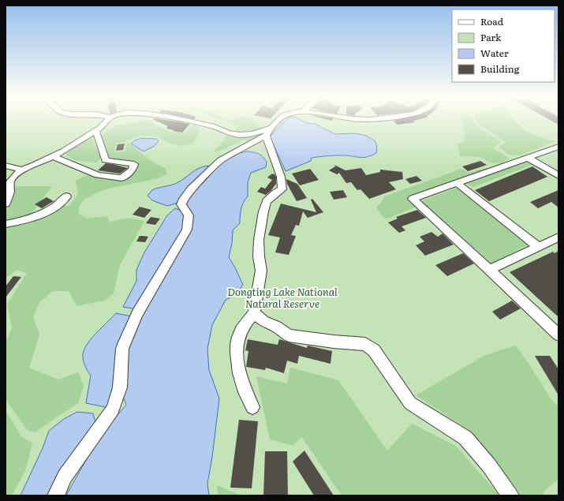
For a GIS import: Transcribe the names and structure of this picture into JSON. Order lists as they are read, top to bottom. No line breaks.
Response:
{"parks":["Dongting Lake National Natural Reserve"],"legend":["Road","Park","Water","Building"]}
